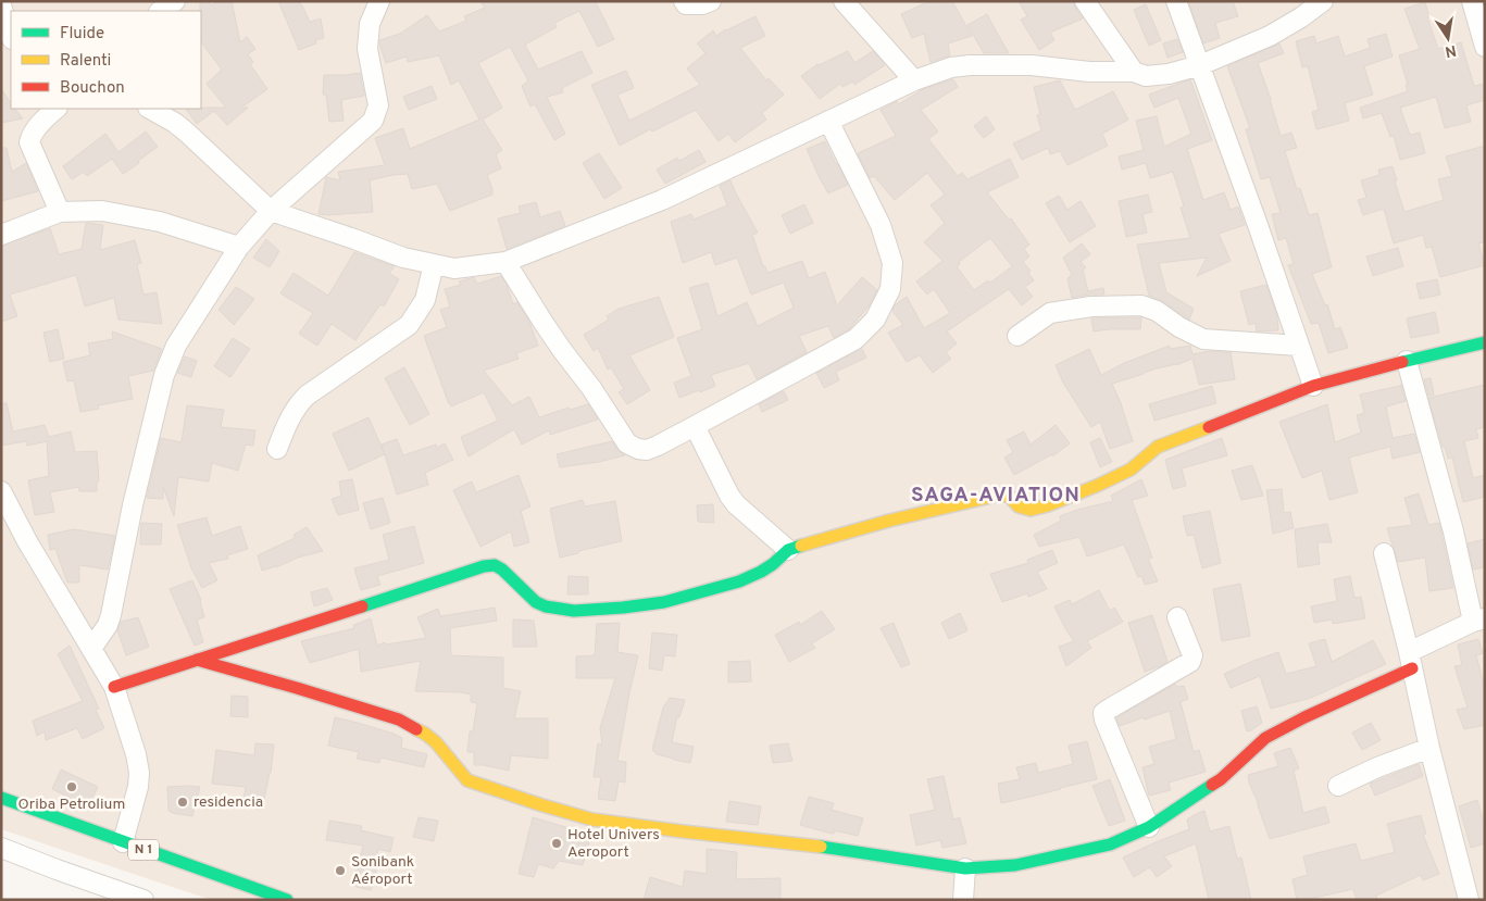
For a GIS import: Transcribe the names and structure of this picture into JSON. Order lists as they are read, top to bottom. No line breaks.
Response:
{"streets":{"main road":["N 1"]},"districts":["SAGA-AVIATION"],"places":["Oriba Petrolium","residencia","Hotel Univers Aeroport","Sonibank Aéroport"],"legend":["Fluide","Ralenti","Bouchon"],"north":"bottom"}
